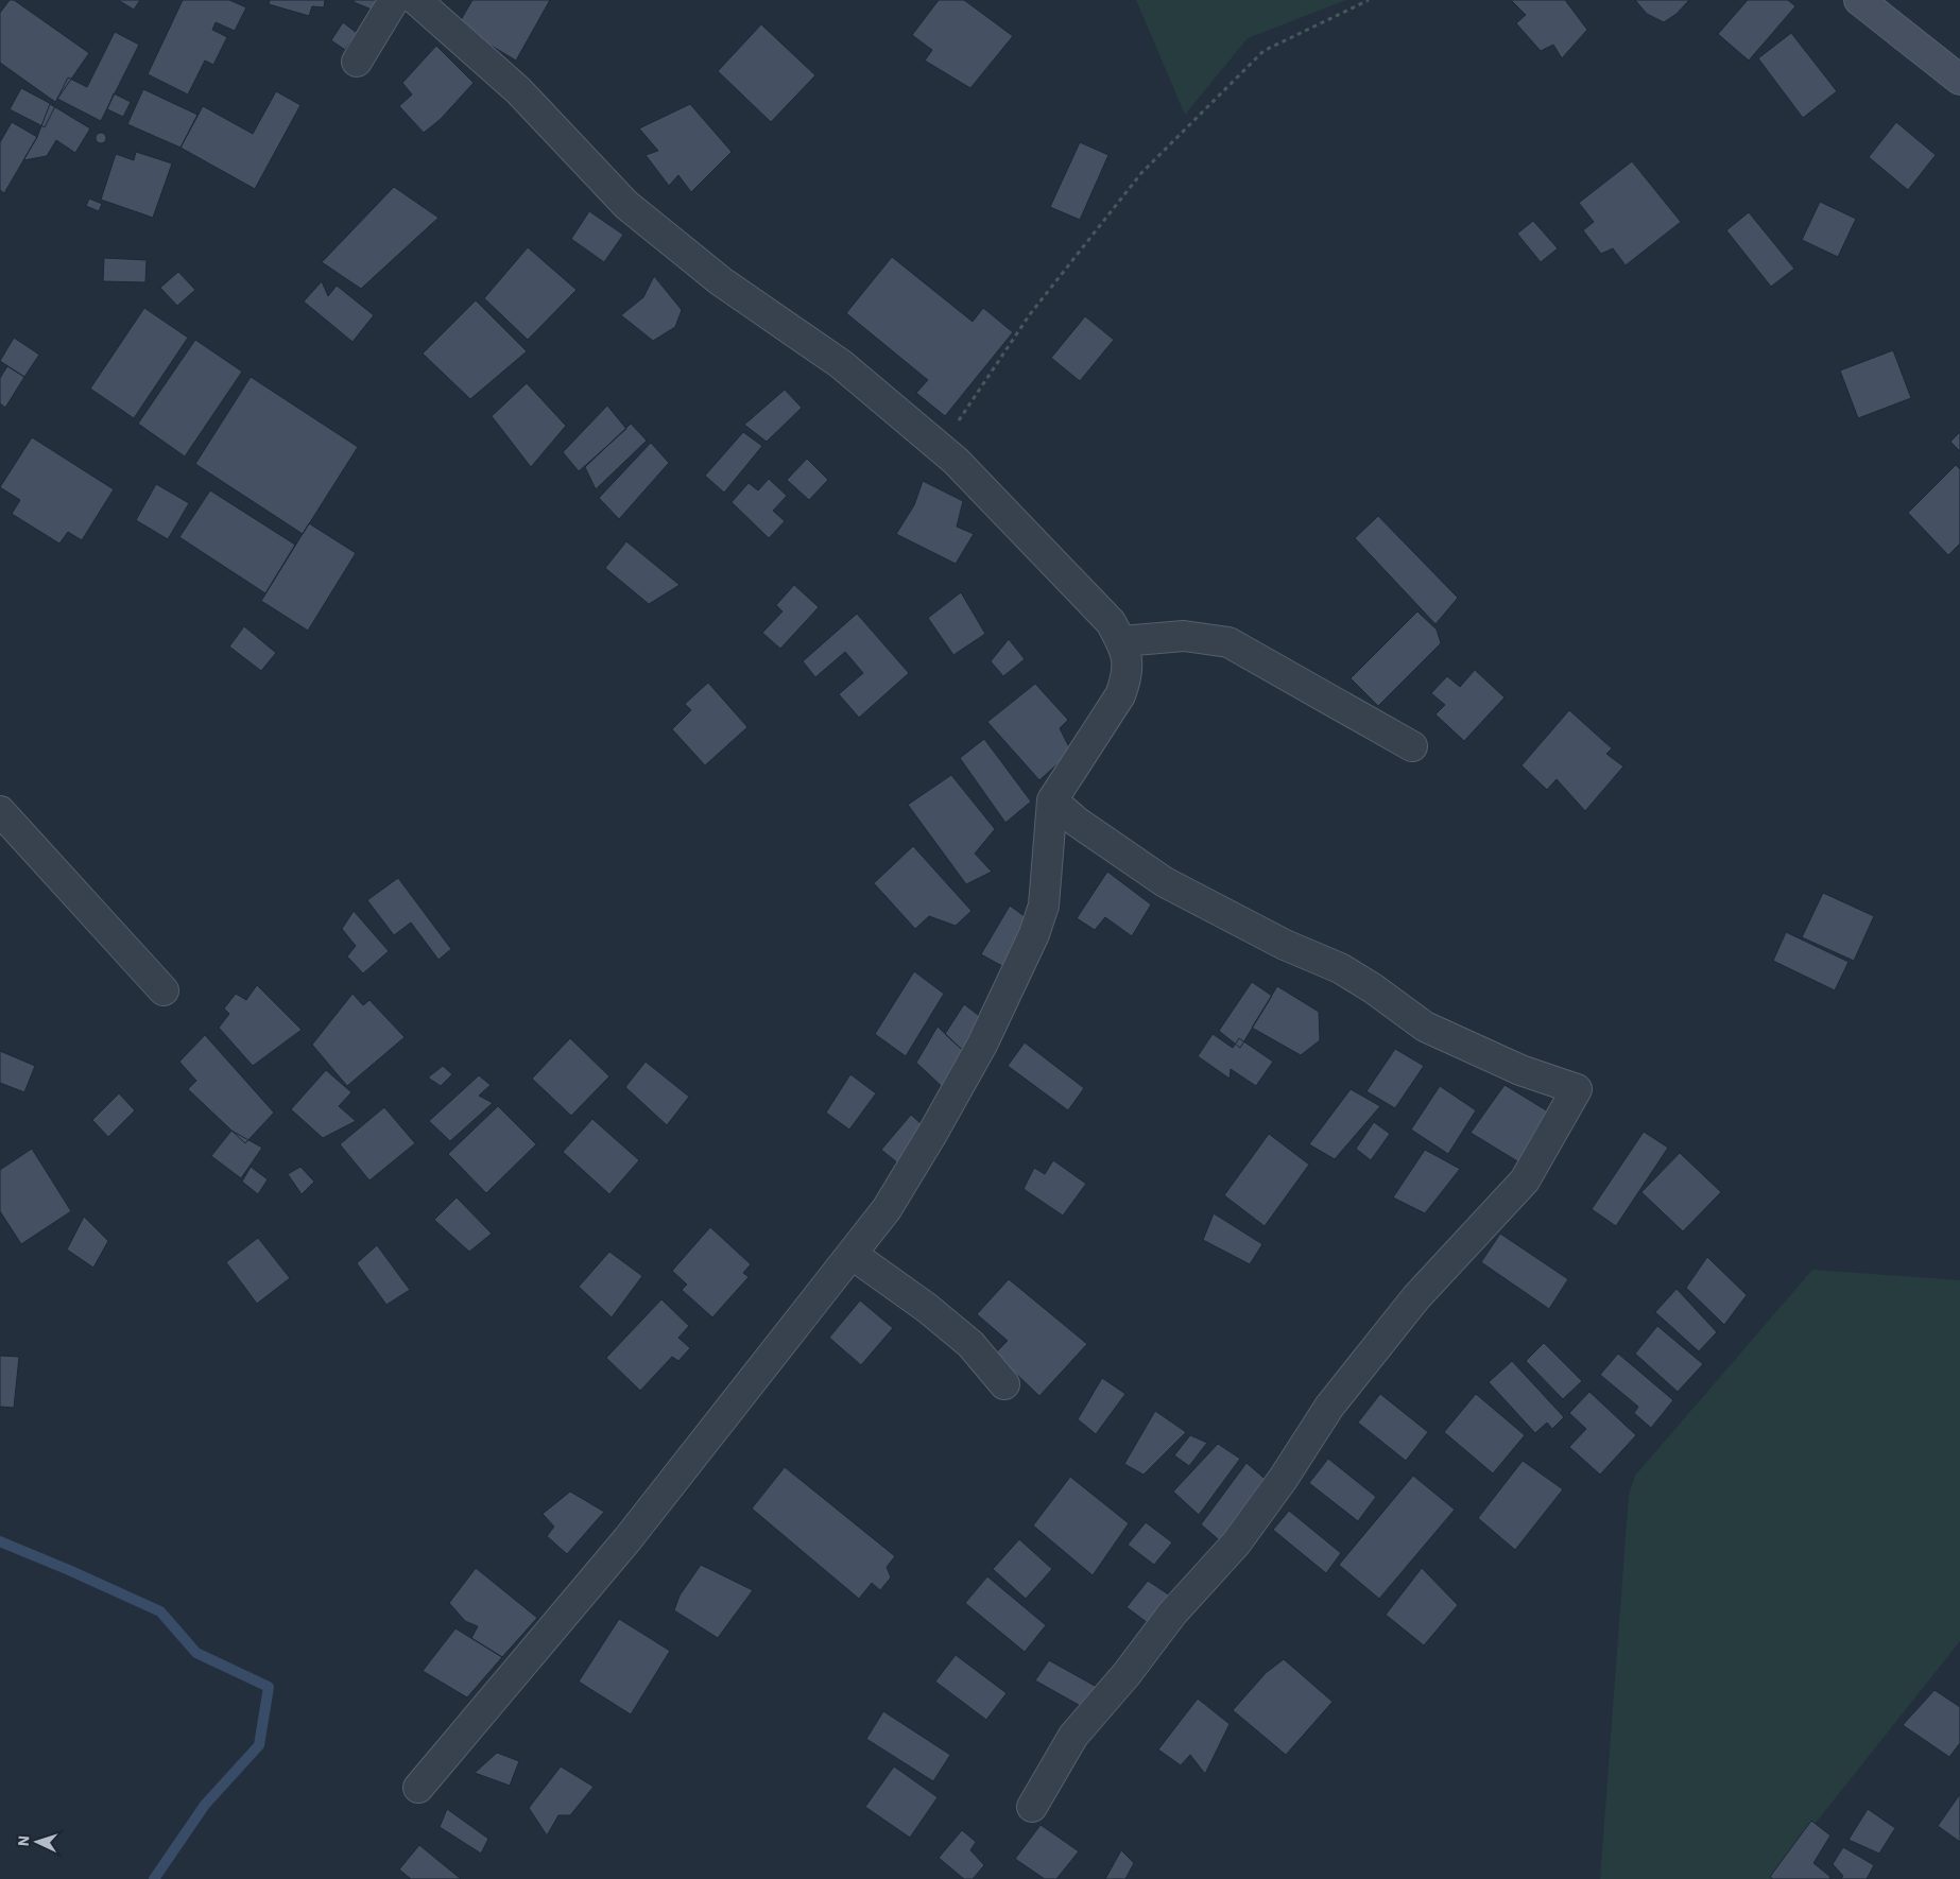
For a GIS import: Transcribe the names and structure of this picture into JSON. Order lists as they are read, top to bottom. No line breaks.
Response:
{"north":"left"}
